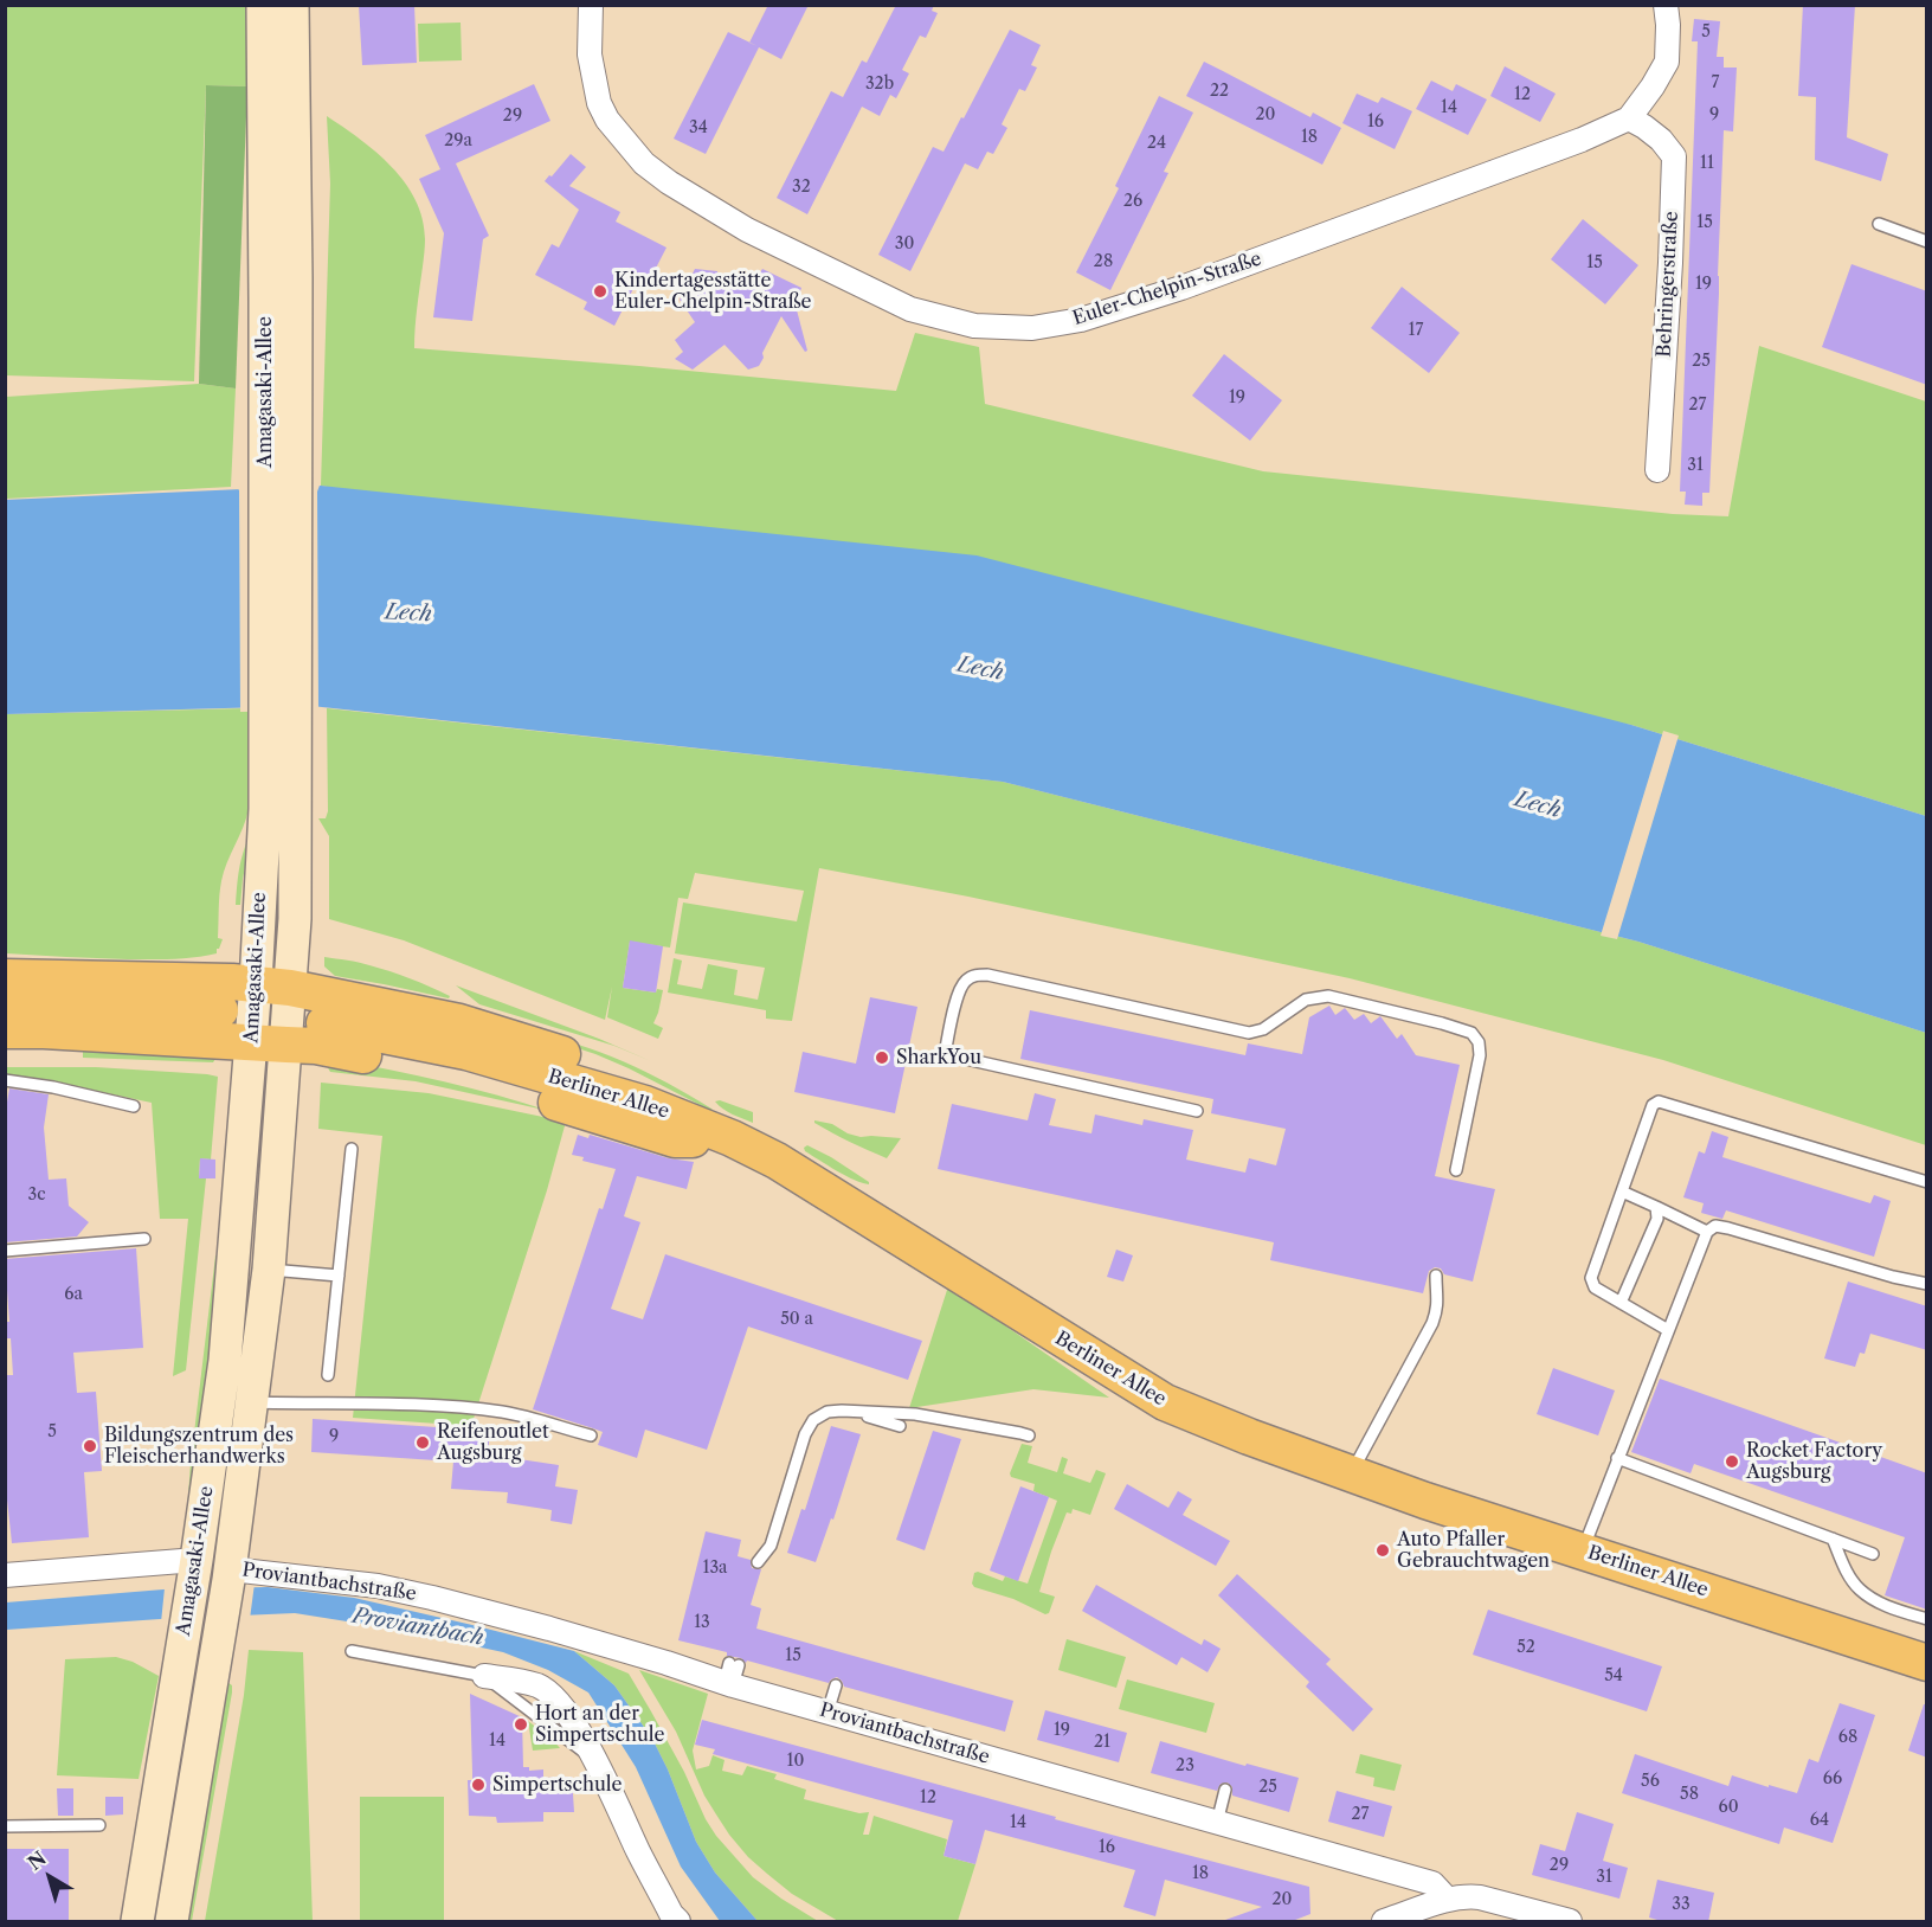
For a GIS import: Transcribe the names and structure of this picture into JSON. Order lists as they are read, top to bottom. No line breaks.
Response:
{"streets":{"main road":["Amagasaki-Allee","Berliner Allee"],"street":["Behringerstraße","Euler-Chelpin-Straße","Proviantbachstraße"]},"crossings":[["Behringerstraße","Euler-Chelpin-Straße"],["Amagasaki-Allee","Proviantbachstraße"]],"water":["Lech","Proviantbach"],"places":["Kindertagesstätte Euler-Chelpin-Straße","SharkYou","Reifenoutlet Augsburg","Bildungszentrum des Fleischerhandwerks","Rocket Factory Augsburg","Auto Pfaller Gebrauchtwagen","Hort an der Simpertschule","Simpertschule"],"house_numbers":["5","7","32b","22","12","14","20","9","29","16","34","18","29a","24","11","32","26","15","30","28","15","19","17","25","19","27","31","3c","6a","50 a","5","9","13a","13","52","15","54","19","68","14","21","10","23","66","56","25","58","12","60","27","64","14","16","29","18","31","20","33"],"north":"top left"}
